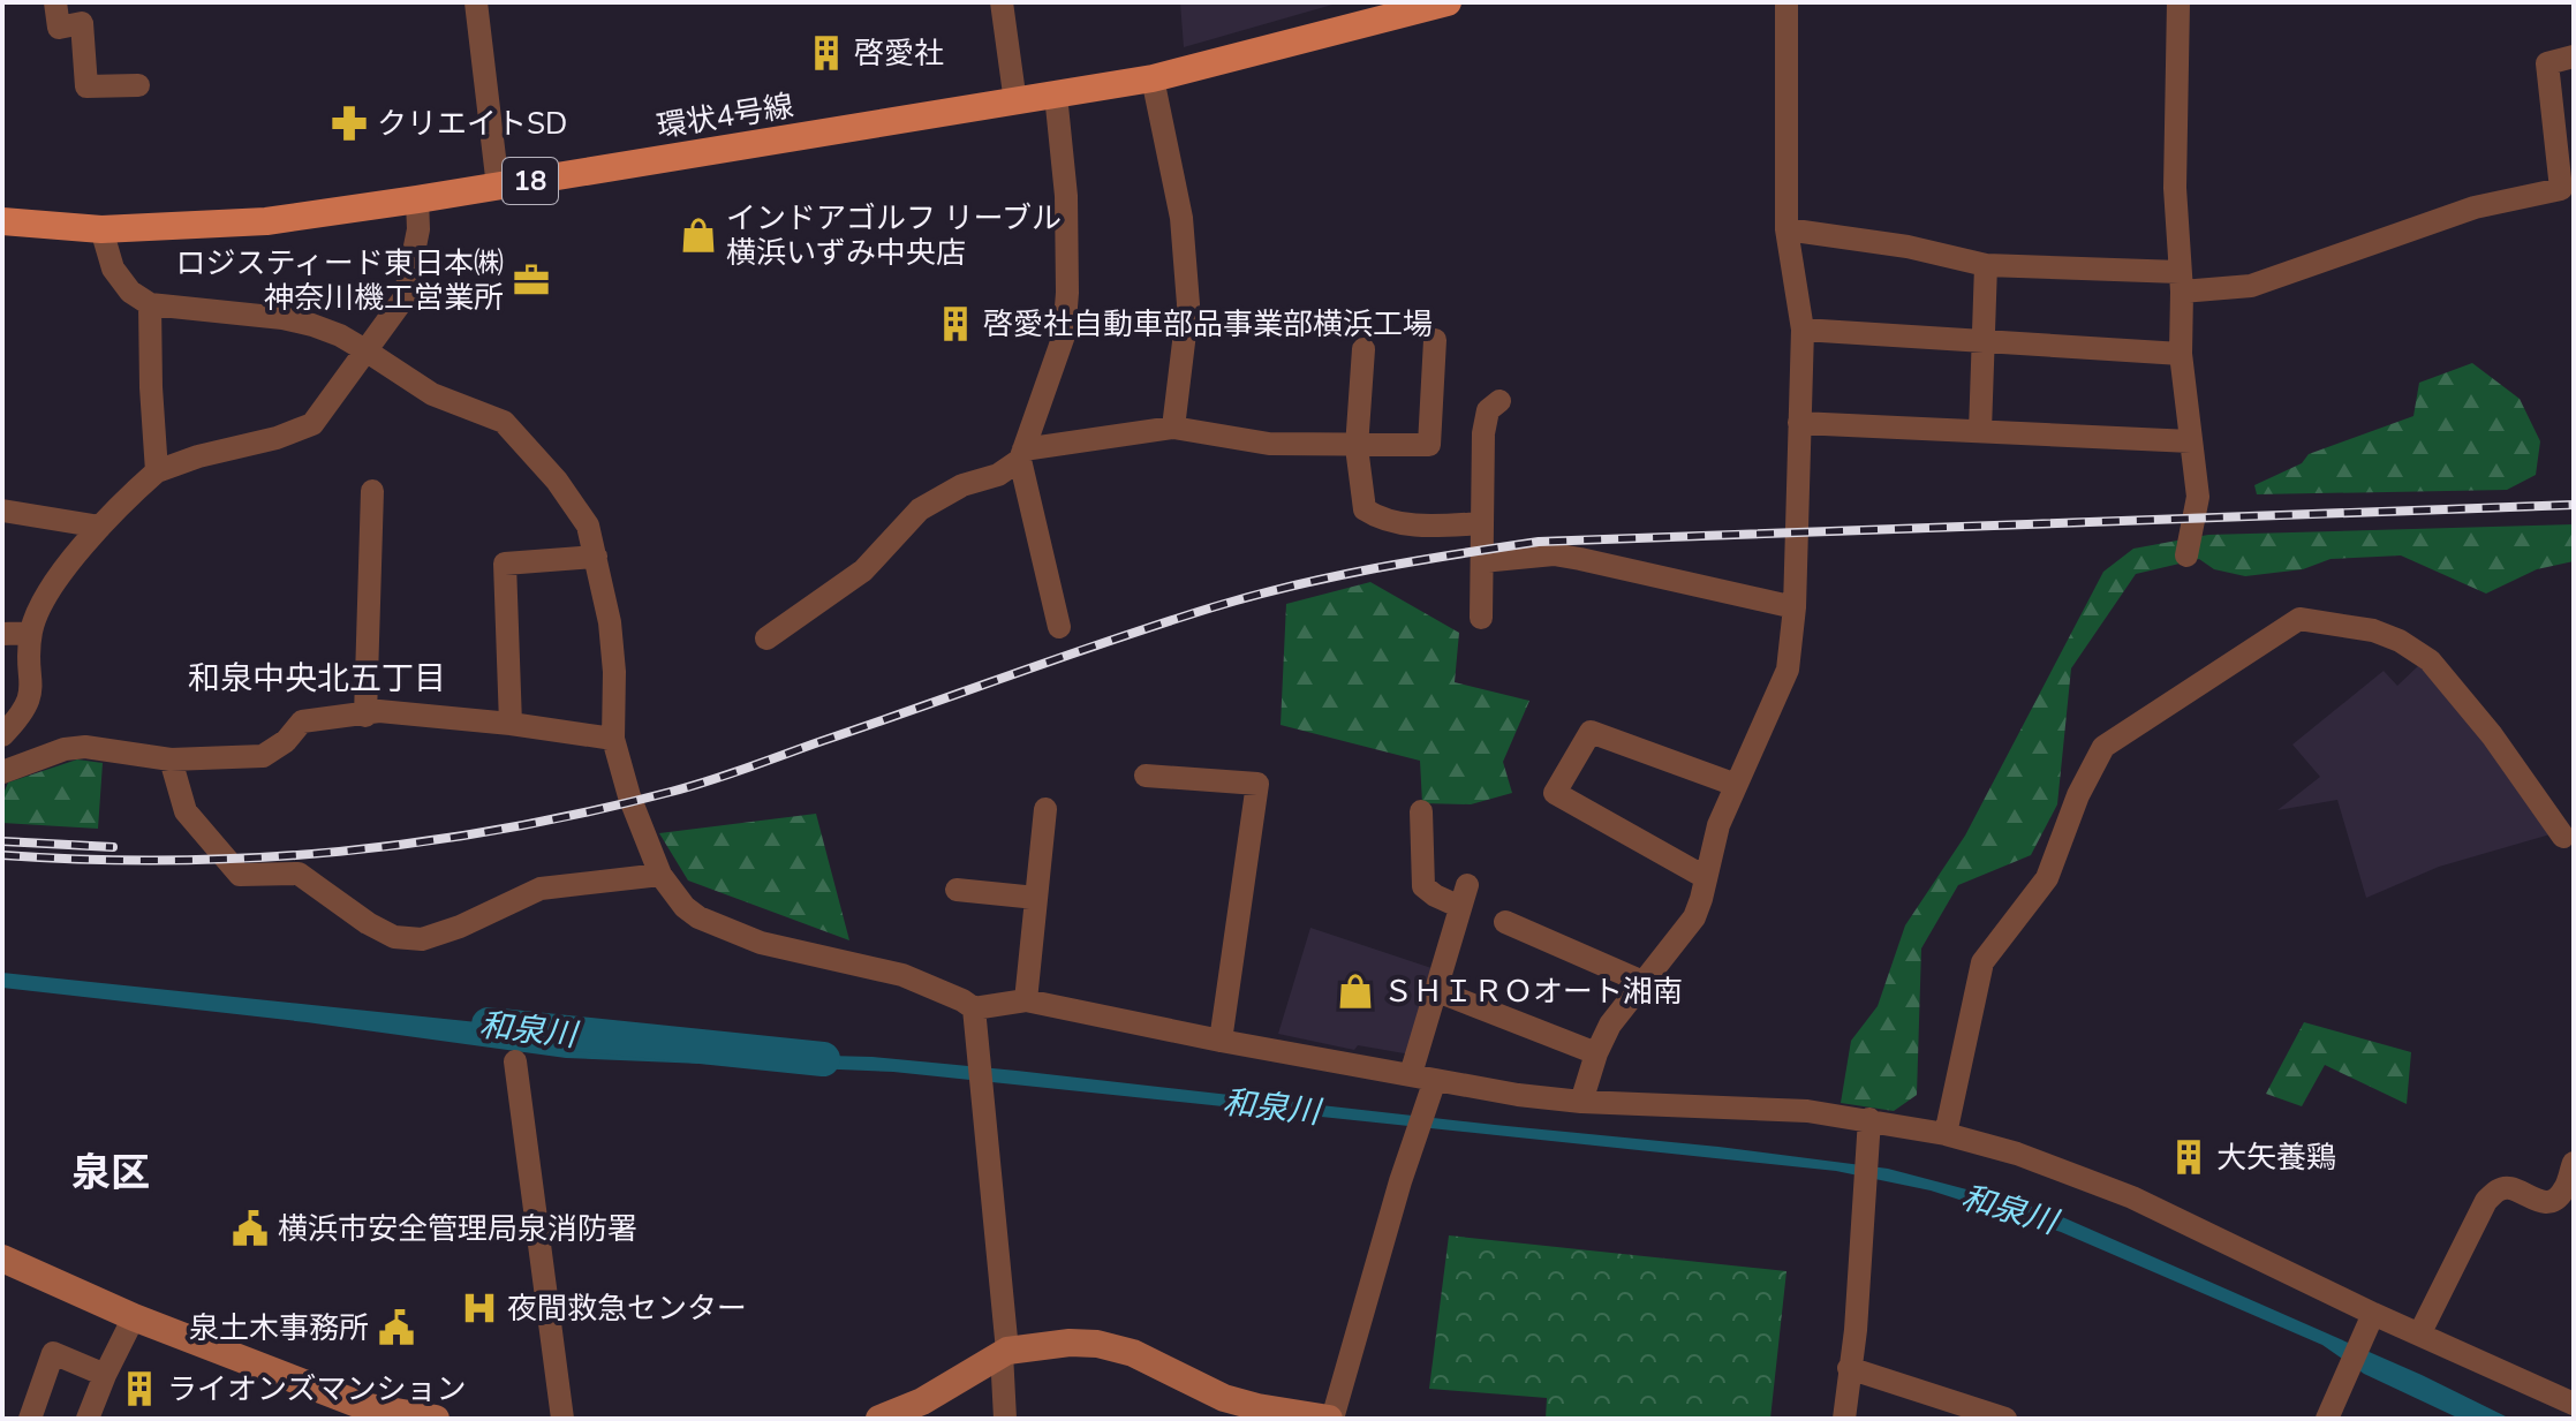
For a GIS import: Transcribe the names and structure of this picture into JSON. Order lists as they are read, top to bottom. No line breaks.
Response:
{"streets":{"main road":["環状4号線","18"]},"districts":["和泉中央北五丁目","泉区"],"water":["和泉川"],"places":{"building":["啓愛社","啓愛社自動車部品事業部横浜工場","大矢養鶏","ライオンズマンション"],"pharmacy":["クリエイトSD"],"shop":["インドアゴルフ リーブル 横浜いずみ中央店","ＳＨＩＲＯオート湘南"],"office":["ロジスティード東日本㈱ 神奈川機工営業所"],"public building":["横浜市安全管理局泉消防署","泉土木事務所"],"hospital":["夜間救急センター"]}}
